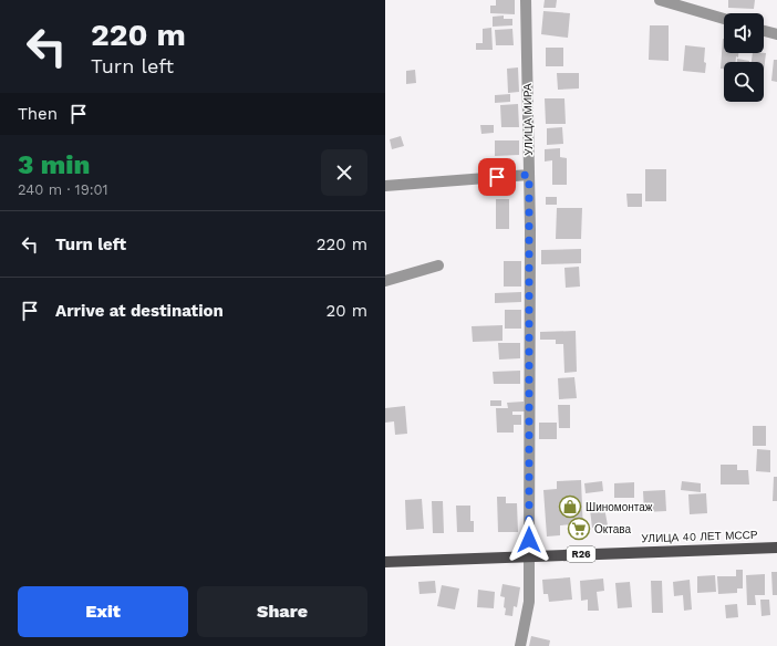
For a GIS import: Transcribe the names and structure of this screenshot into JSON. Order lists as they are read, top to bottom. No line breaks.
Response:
{"streets":{"main road":["УЛИЦА 40 ЛЕТ МССР","R26"],"street":["УЛИЦА МИРА"]},"crossings":[["УЛИЦА МИРА","УЛИЦА 40 ЛЕТ МССР"]],"places":{"shop":["Шиномонтаж"],"supermarket":["Октава"]},"page":{"turn":["220 m","Turn left"],"then":"Then","heading":["3 min","240 m · 19:01"],"list":[{"name":"Turn left","value":"220 m"},{"name":"Arrive at destination","value":"20 m"}],"buttons":["Exit","Share"]}}
